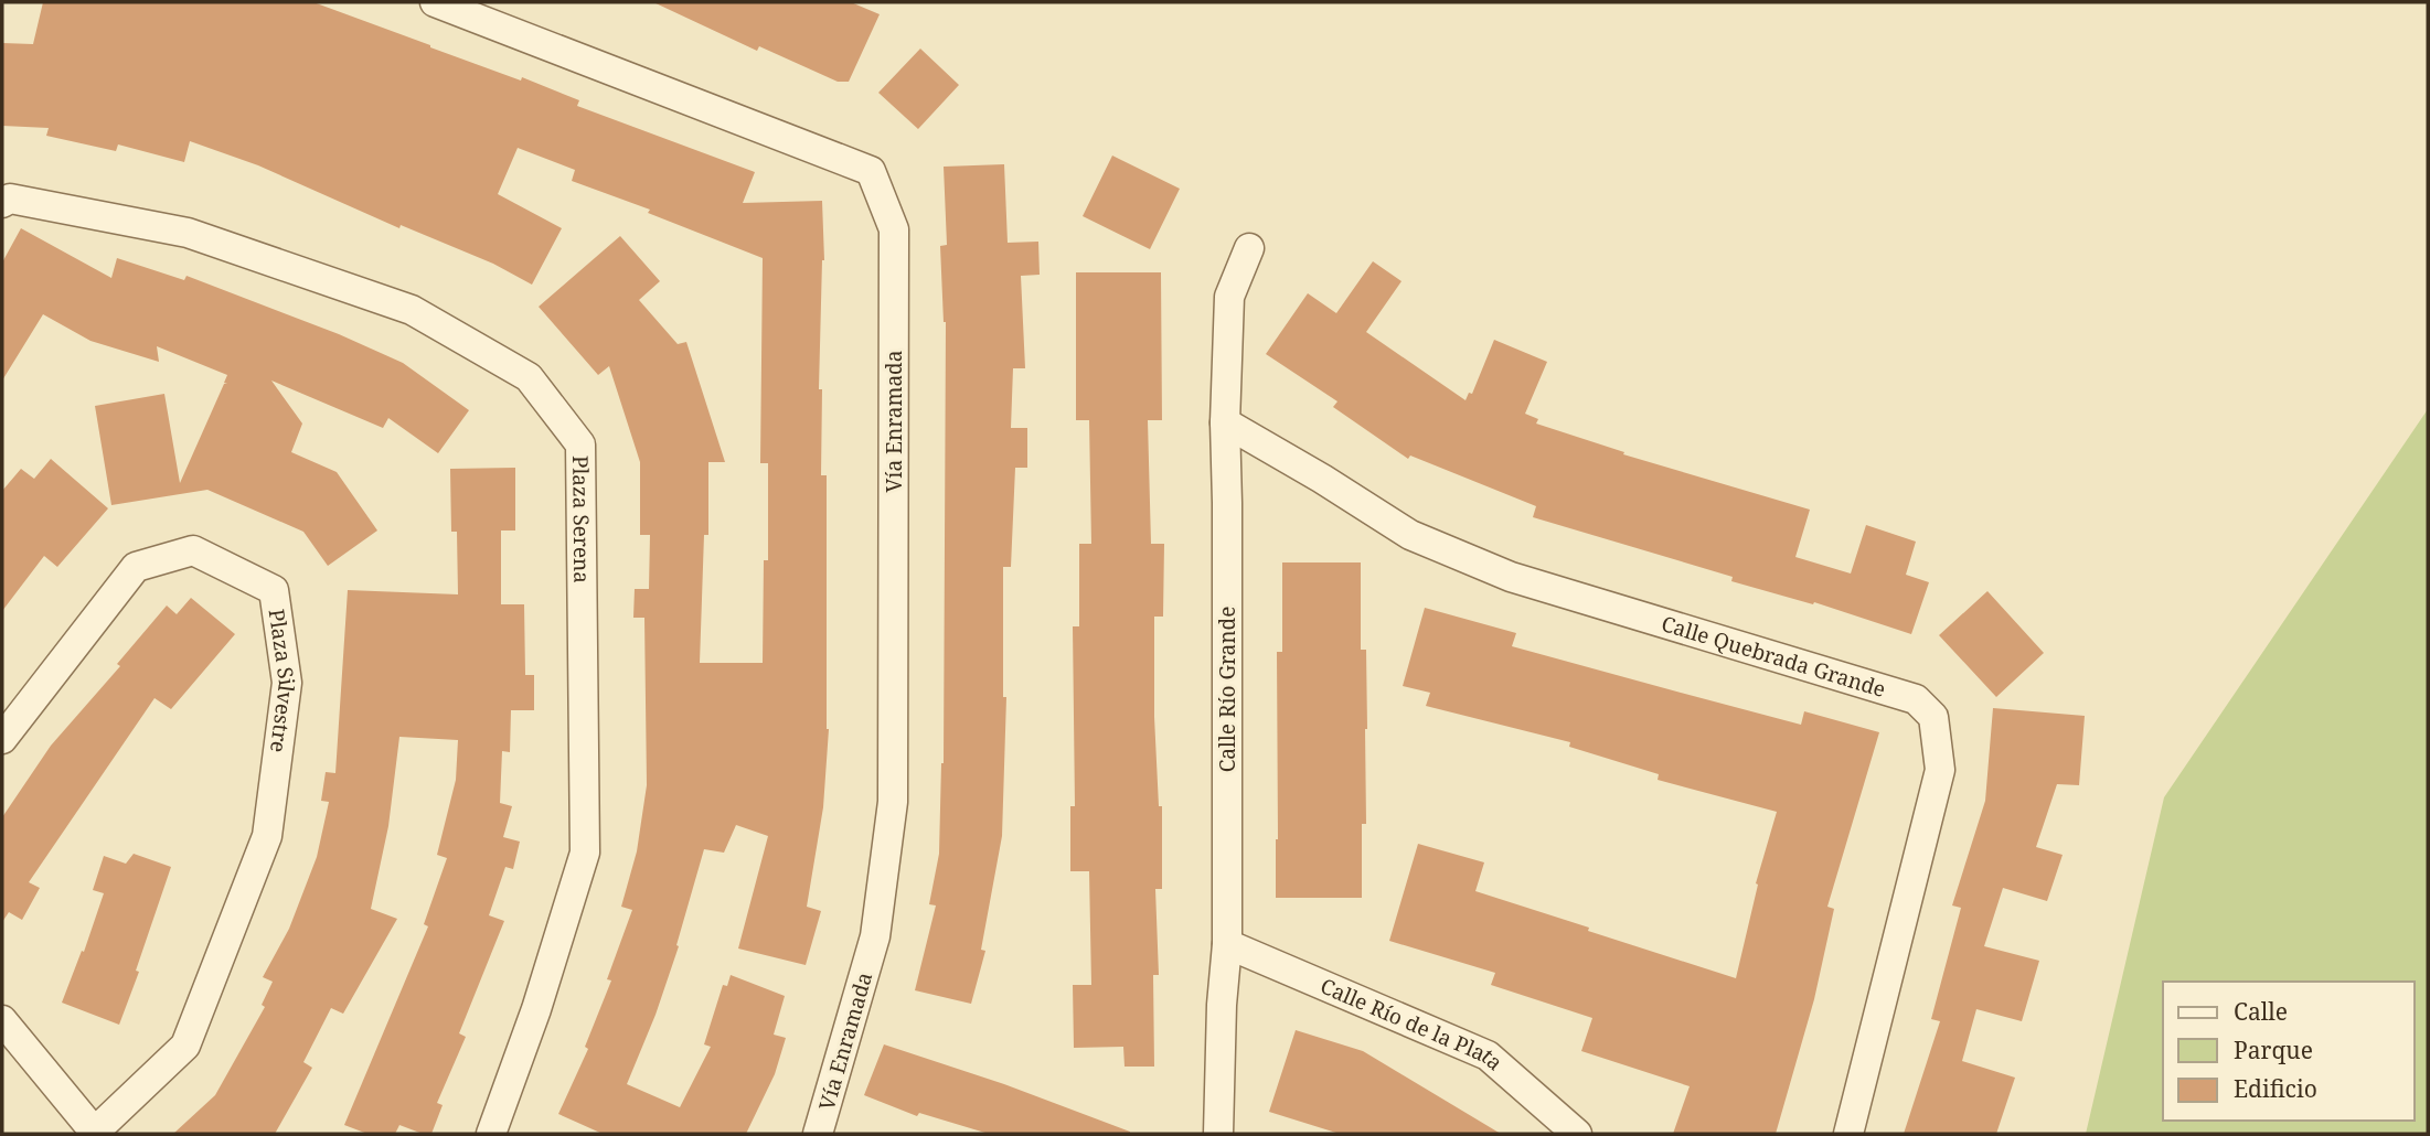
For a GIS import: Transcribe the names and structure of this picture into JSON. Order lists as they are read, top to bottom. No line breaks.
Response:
{"streets":{"street":["Vía Enramada","Plaza Serena","Calle Quebrada Grande","Plaza Silvestre","Calle Río Grande","Calle Río de la Plata"]},"crossings":[["Calle Quebrada Grande","Calle Río Grande"],["Calle Río Grande","Calle Río de la Plata"]],"legend":["Calle","Parque","Edificio"]}
